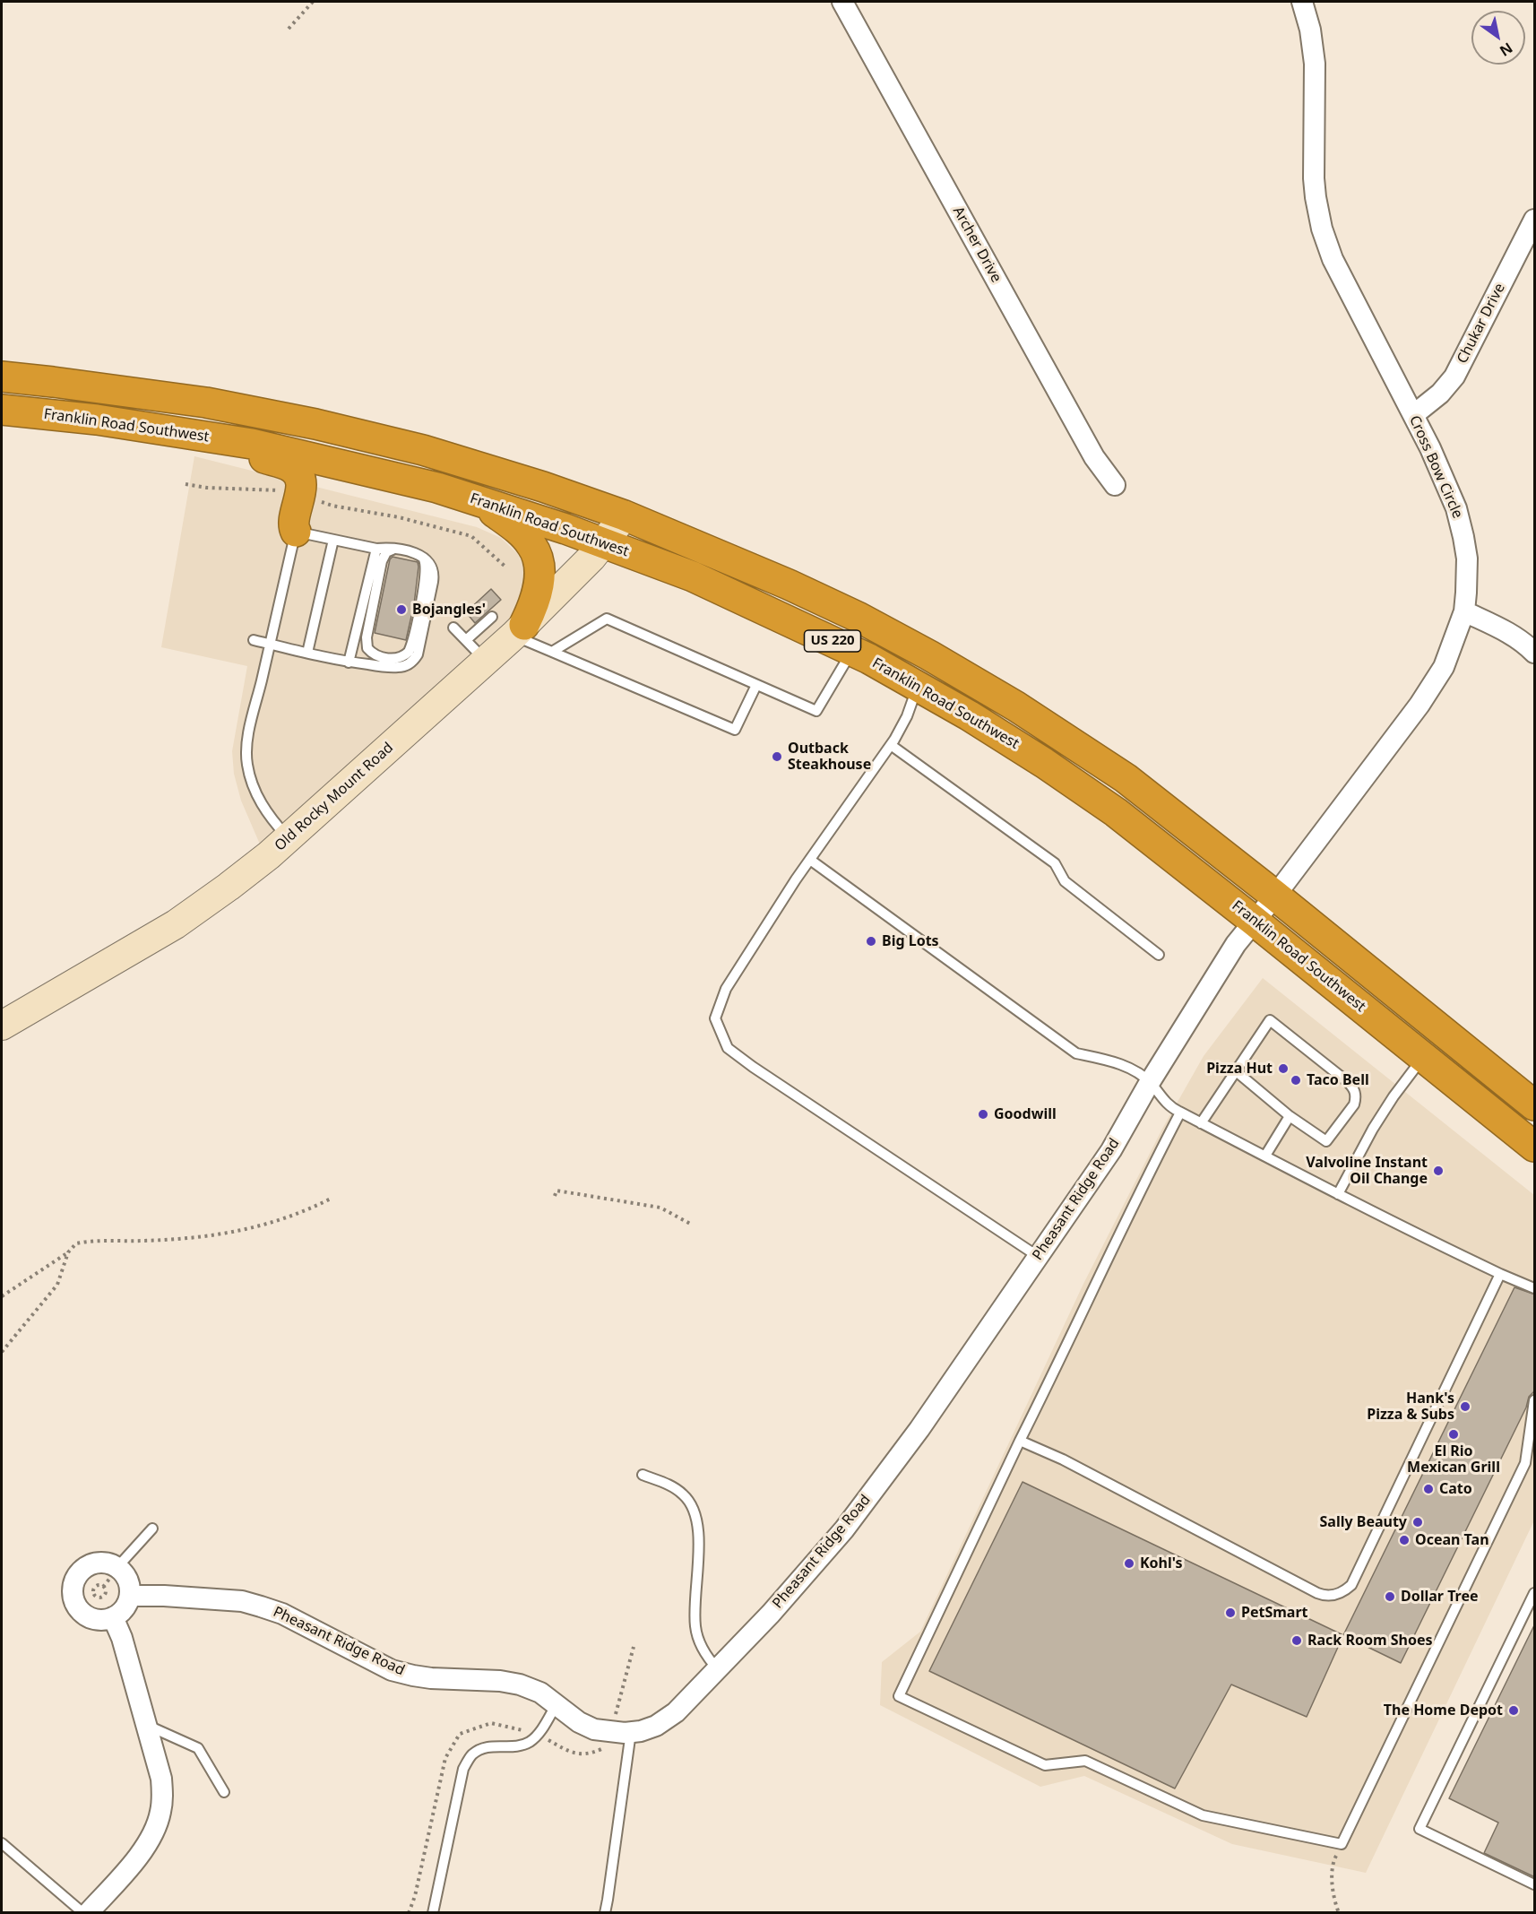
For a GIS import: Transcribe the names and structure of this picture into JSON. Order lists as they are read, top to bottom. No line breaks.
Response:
{"streets":{"highway":["Franklin Road Southwest","US 220"],"street":["Archer Drive","Chukar Drive","Cross Bow Circle","Old Rocky Mount Road","Pheasant Ridge Road"]},"crossings":[["Chukar Drive","Cross Bow Circle"],["Franklin Road Southwest","Old Rocky Mount Road"],["Franklin Road Southwest","Pheasant Ridge Road"],["Cross Bow Circle","US 220"],["Cross Bow Circle","Pheasant Ridge Road"],["US 220","Old Rocky Mount Road"],["US 220","Pheasant Ridge Road"]],"places":["Bojangles'","Outback Steakhouse","Big Lots","Pizza Hut","Taco Bell","Goodwill","Valvoline Instant Oil Change","Hank's Pizza & Subs","El Rio Mexican Grill","Cato","Sally Beauty","Ocean Tan","Kohl's","Dollar Tree","PetSmart","Rack Room Shoes","The Home Depot"],"north":"bottom right"}
